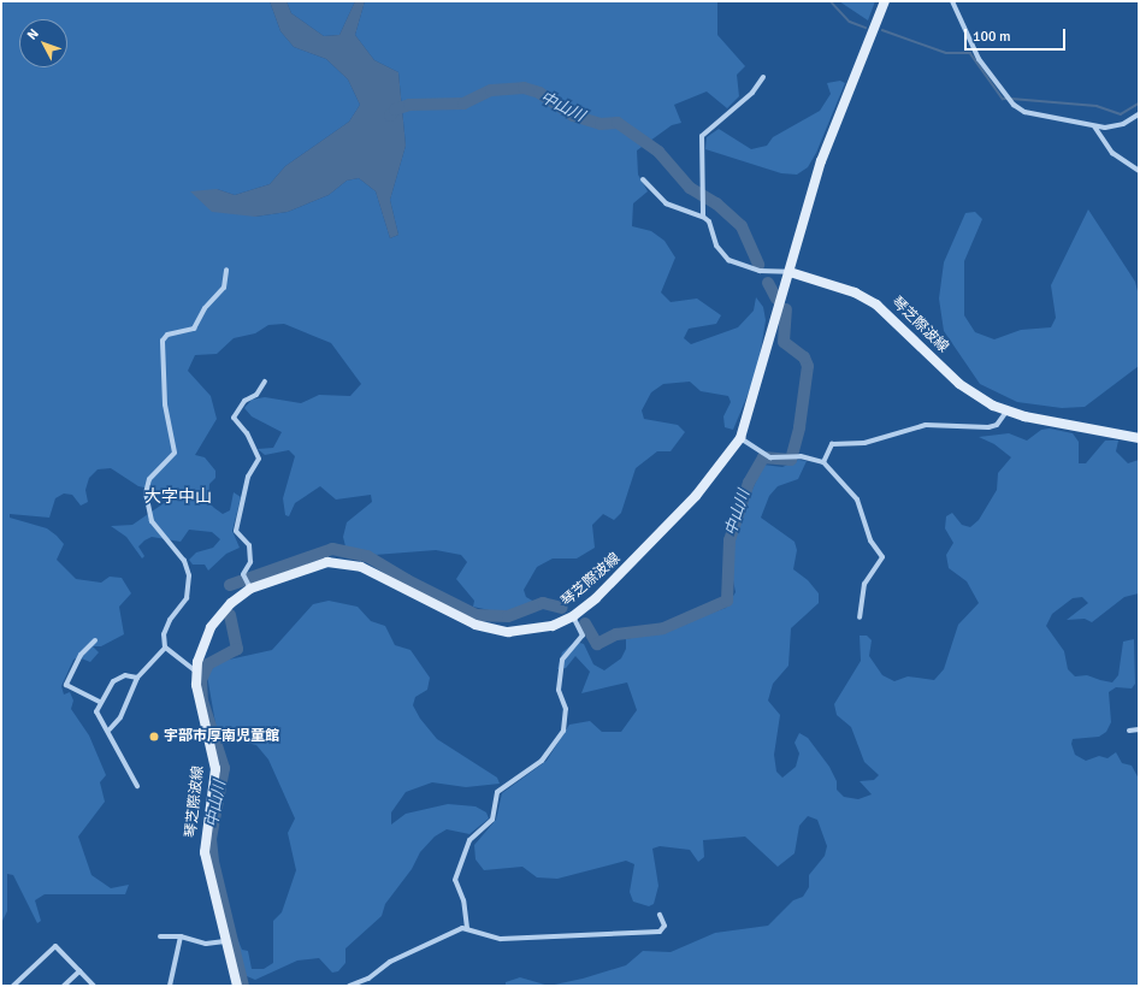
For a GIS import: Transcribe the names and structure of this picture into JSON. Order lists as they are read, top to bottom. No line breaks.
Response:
{"streets":{"main road":["琴芝際波線"]},"districts":["大字中山"],"water":["中山川"],"places":["宇部市厚南児童館"],"scale_bar":"100 m","north":"top left"}
